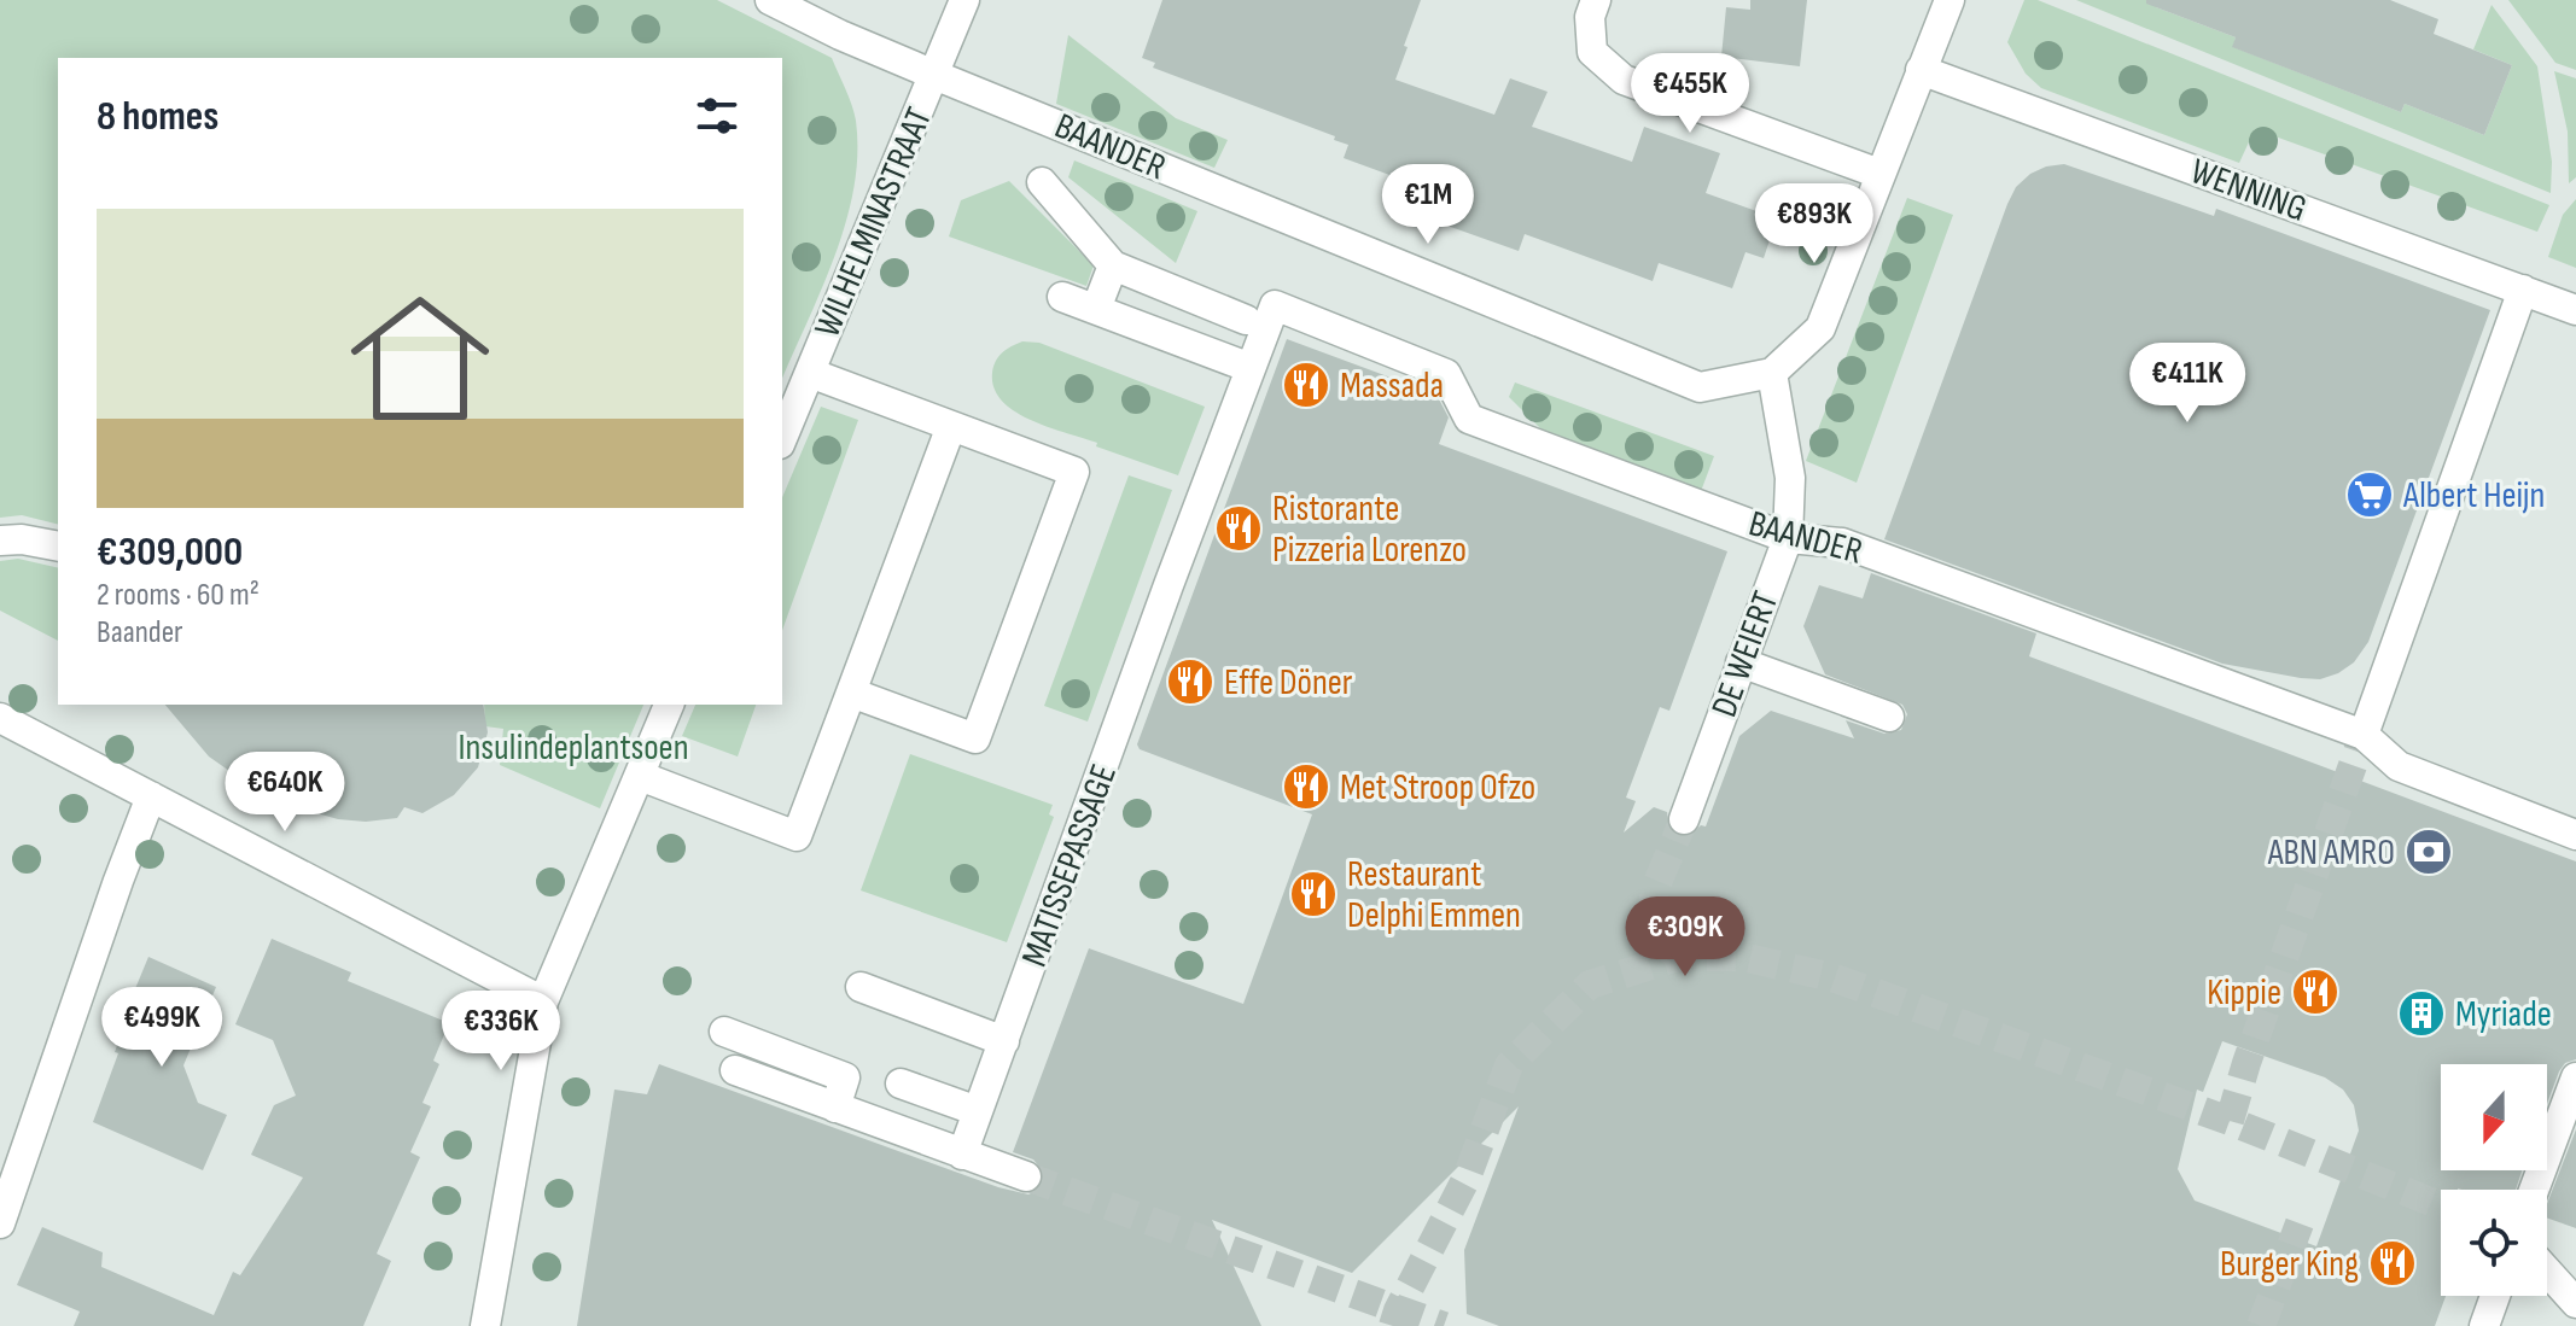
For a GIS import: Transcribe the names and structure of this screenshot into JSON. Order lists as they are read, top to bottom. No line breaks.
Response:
{"streets":{"street":["BAANDER","WENNING","WILHELMINASTRAAT","DE WEIERT","MATISSEPASSAGE"]},"crossings":[["BAANDER","WILHELMINASTRAAT"],["BAANDER","DE WEIERT"],["BAANDER","MATISSEPASSAGE"]],"parks":["Insulindeplantsoen"],"places":{"restaurant":["Massada","Ristorante Pizzeria Lorenzo","Effe Döner","Met Stroop Ofzo","Restaurant Delphi Emmen","Kippie","Burger King"],"supermarket":["Albert Heijn"],"bank":["ABN AMRO"],"building":["Myriade"]},"north":"bottom","page":{"price":["€455K","€1M","€893K","€411K","€640K","€309K","€499K","€336K"],"heading":"8 homes","list":[{"name":"€309,000","note":"2 rooms · 60 m² · Baander"}]}}
